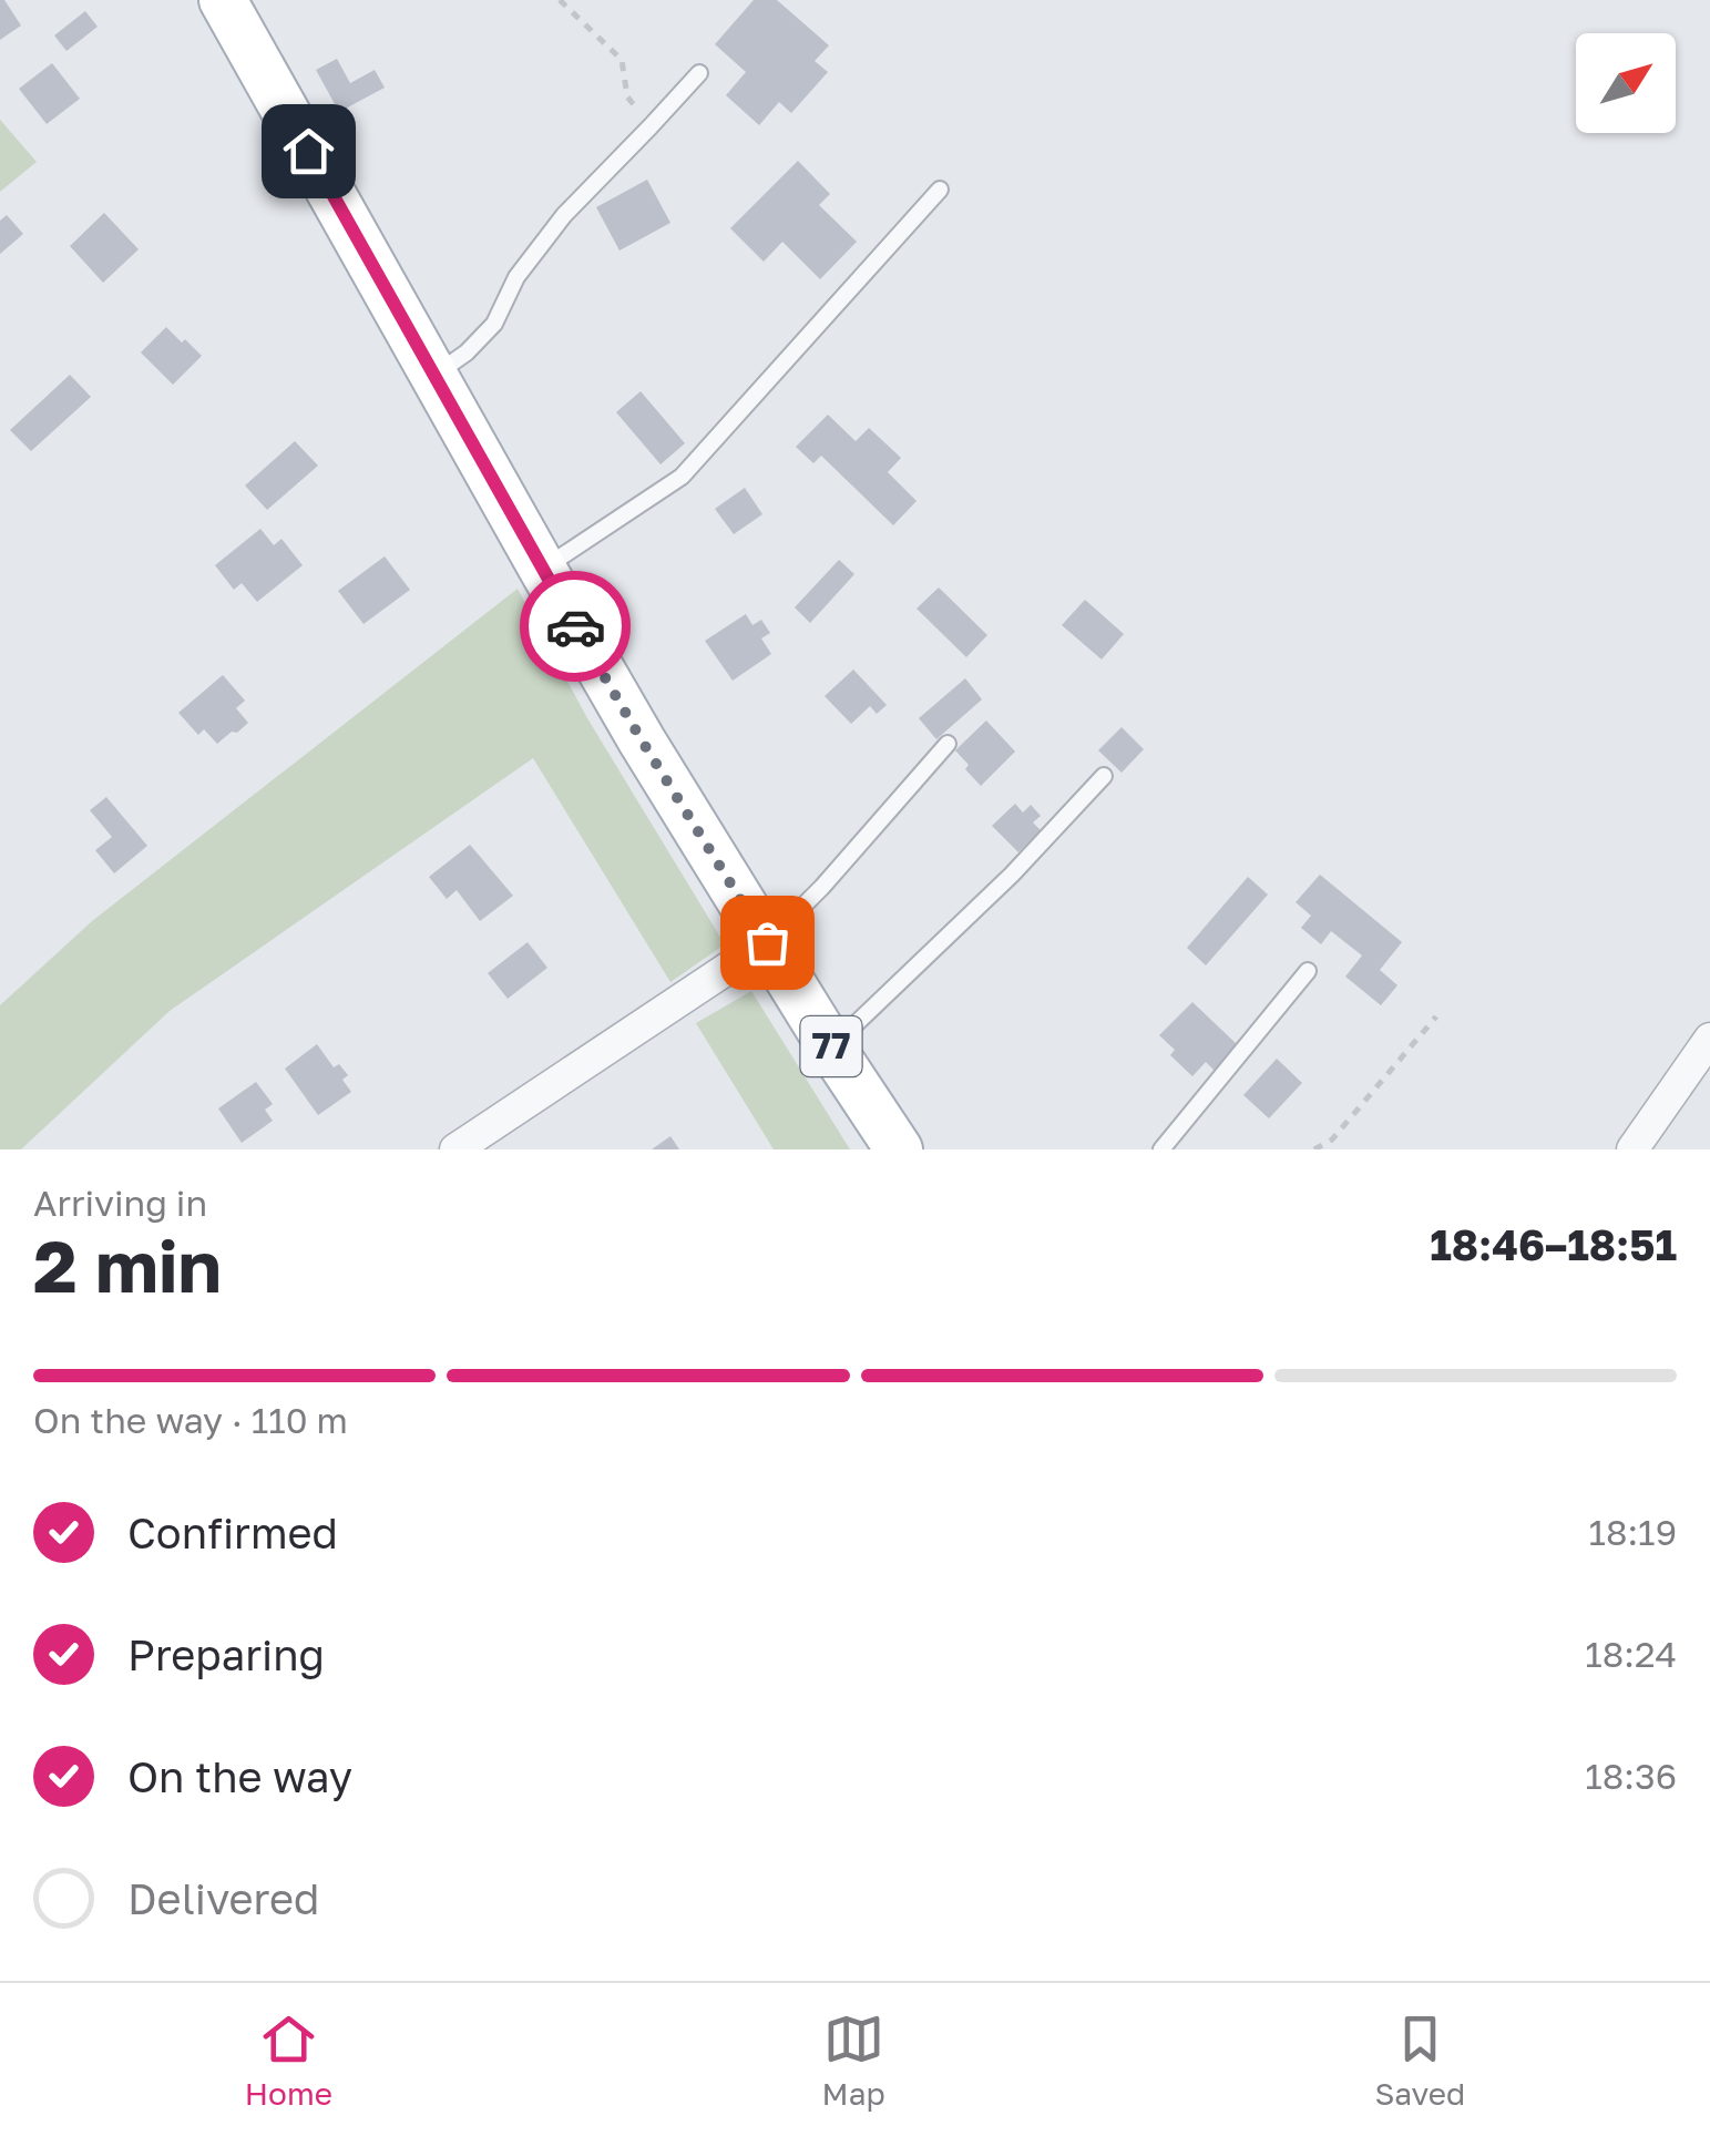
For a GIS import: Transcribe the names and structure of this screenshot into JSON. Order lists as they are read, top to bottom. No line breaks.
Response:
{"streets":{"main road":["77"]},"north":"top right","page":{"heading":["2 min","Arriving in","18:46–18:51"],"bar":"On the way · 110 m","list":[["Confirmed","18:19"],["Preparing","18:24"],["On the way","18:36"],"Delivered"],"tabs":["Home","Map","Saved"]}}
